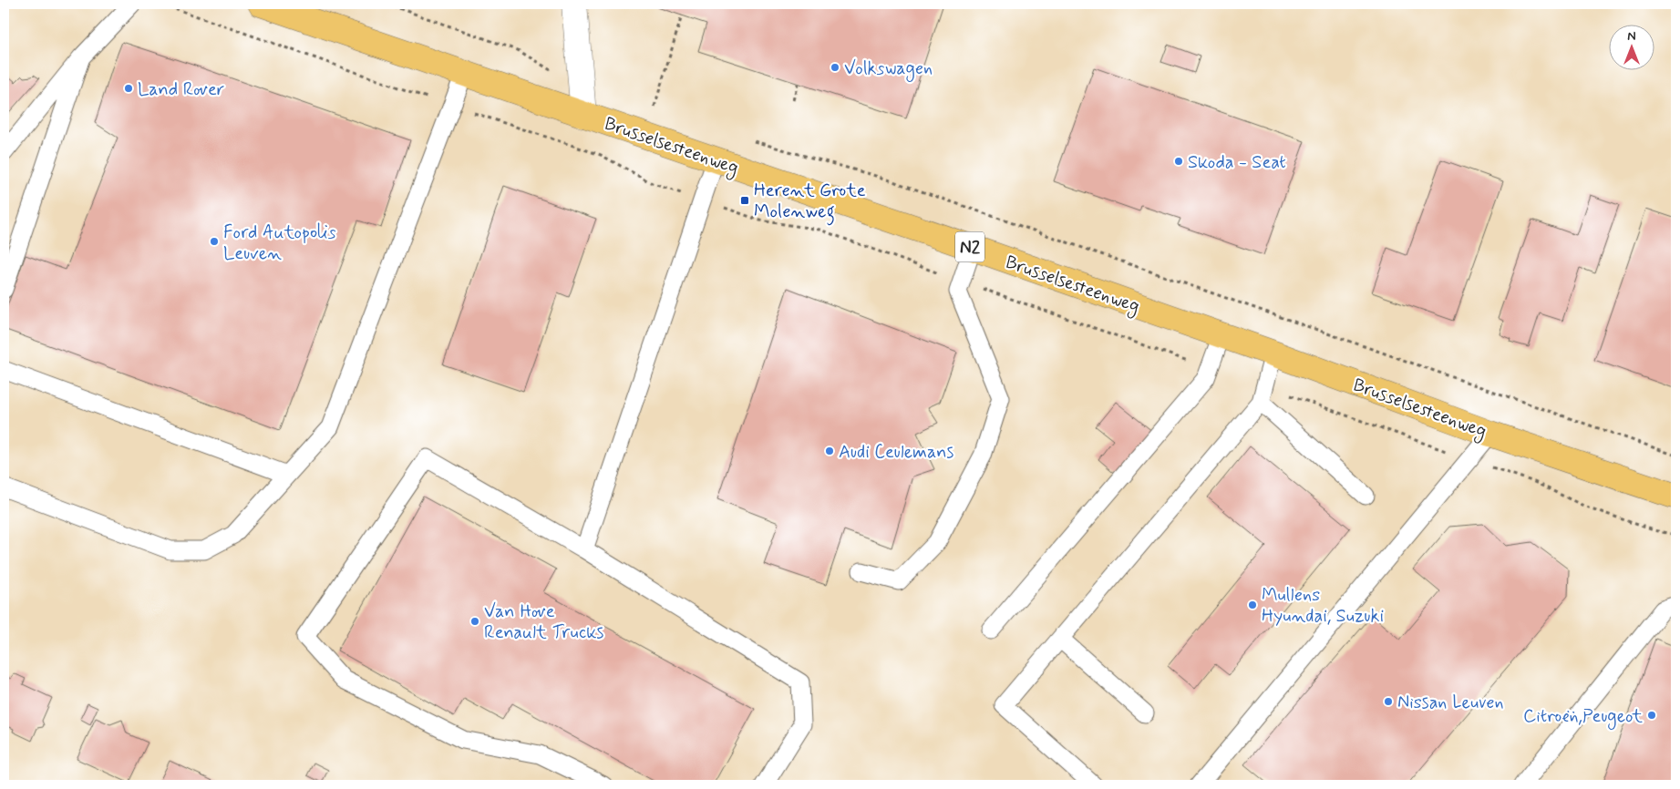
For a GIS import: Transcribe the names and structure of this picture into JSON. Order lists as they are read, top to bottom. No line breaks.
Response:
{"streets":{"main road":["Brusselsesteenweg","N2"]},"places":{"other":["Volkswagen","Land Rover","Skoda - Seat","Ford Autopolis Leuven","Audi Ceulemans","Mullens Hyundai, Suzuki","Van Hove Renault Trucks","Nissan Leuven","Citroën,Peugeot"],"transit":["Herent Grote Molenweg"]},"north":"top"}
